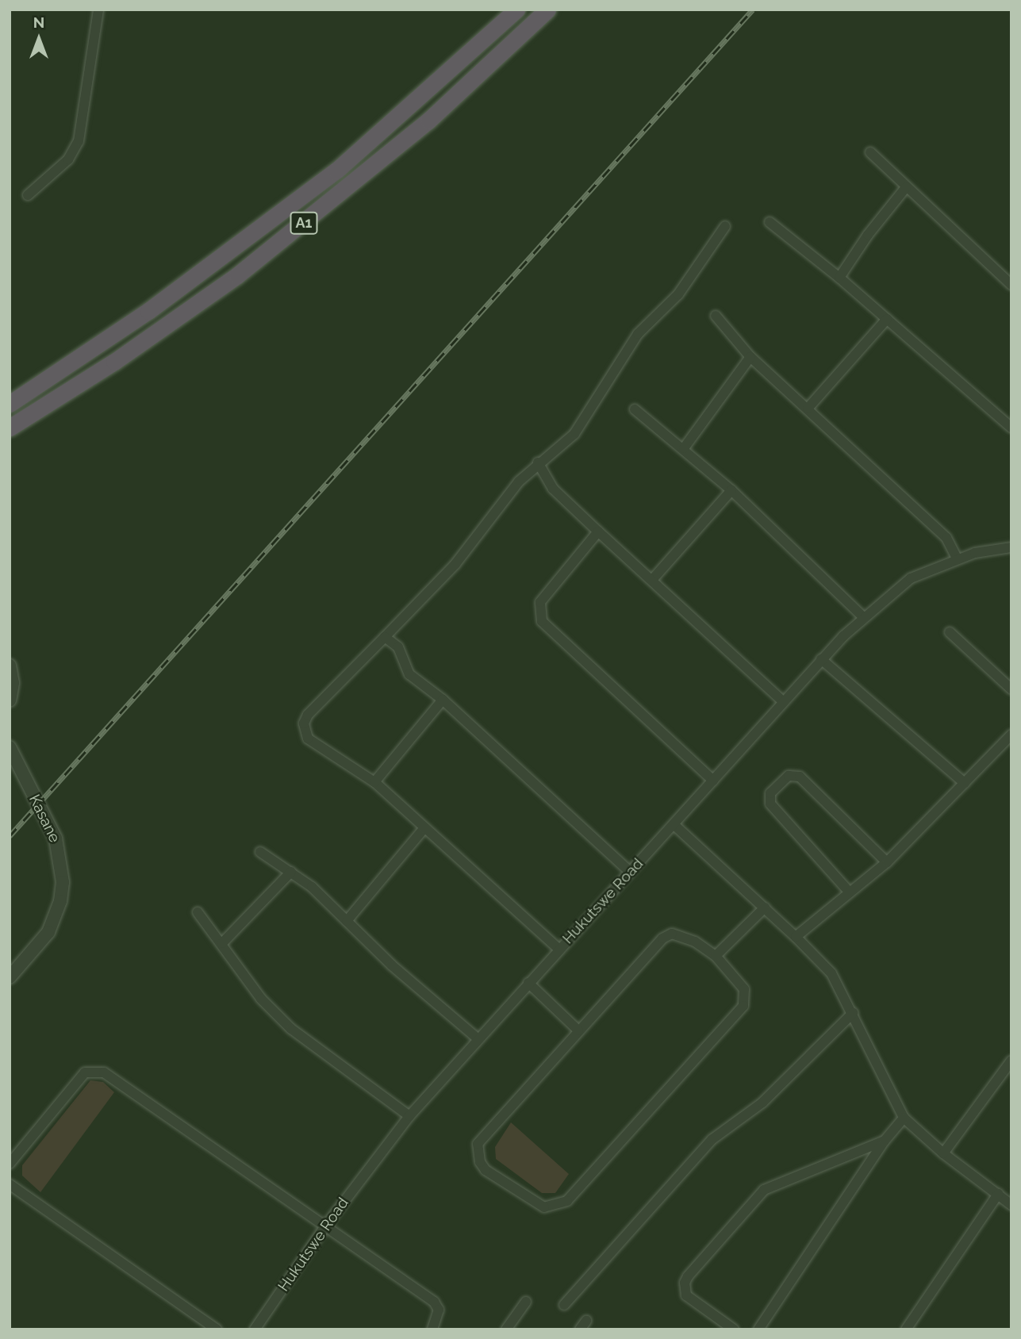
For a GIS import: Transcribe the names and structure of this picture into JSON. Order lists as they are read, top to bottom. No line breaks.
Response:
{"streets":{"highway":["A1"],"street":["Kasane","Hukutswe Road"]},"north":"top"}
